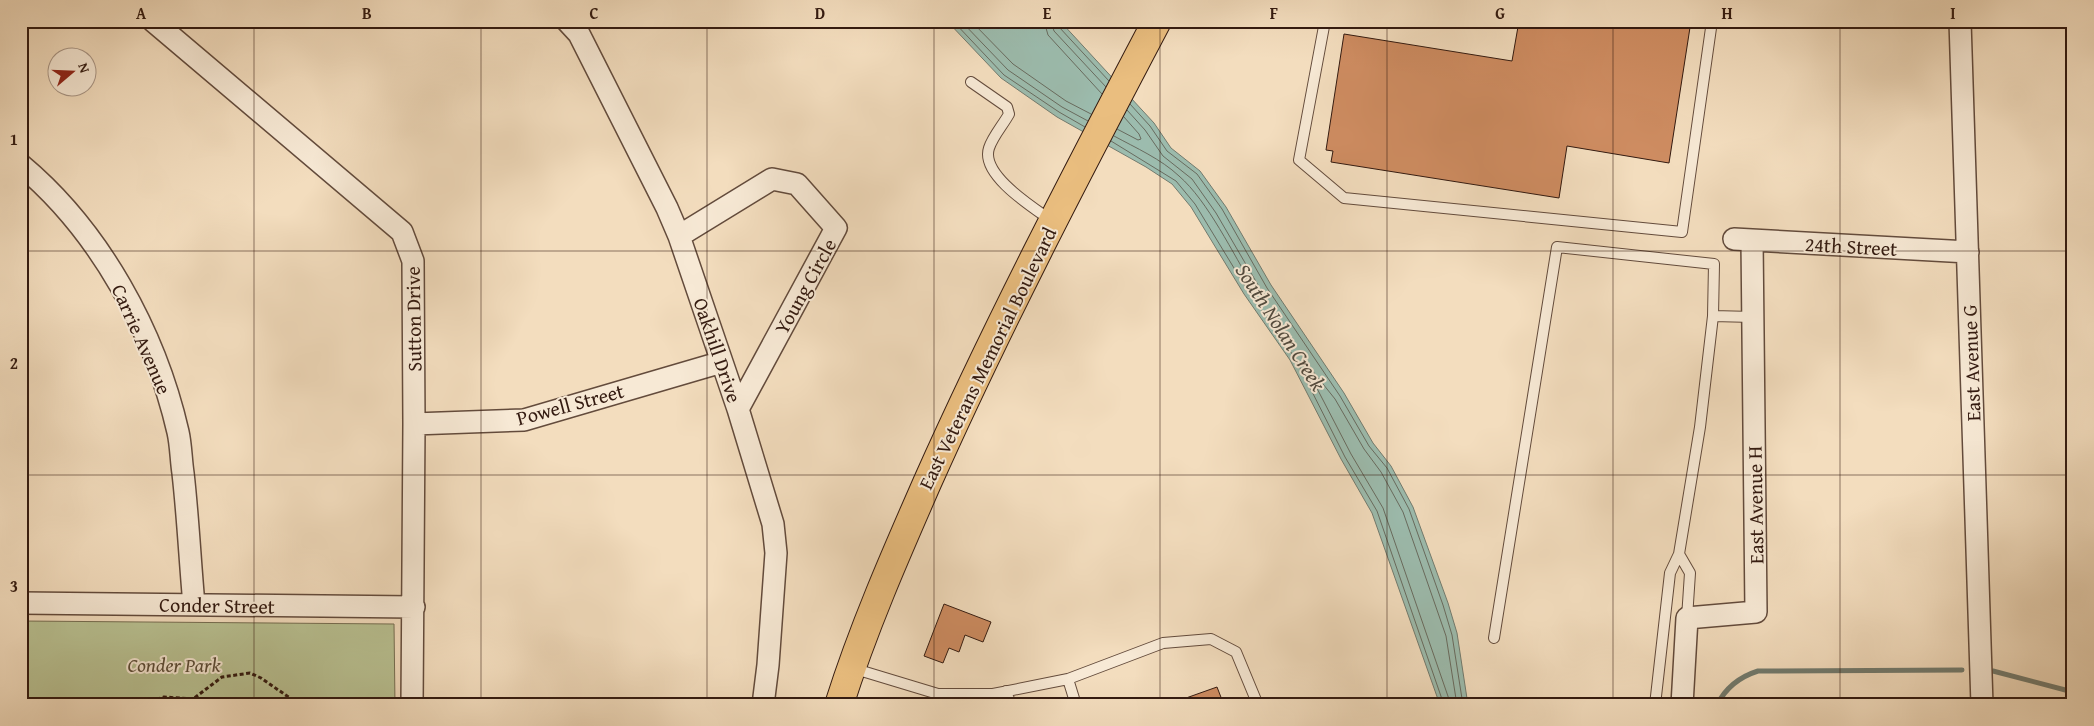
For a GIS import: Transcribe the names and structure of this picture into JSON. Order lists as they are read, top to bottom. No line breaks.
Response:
{"streets":{"main road":["East Veterans Memorial Boulevard"],"street":["24th Street","Young Circle","Sutton Drive","Carrie Avenue","Oakhill Drive","East Avenue G","Powell Street","East Avenue H","Conder Street"]},"crossings":[["24th Street","East Avenue G"],["24th Street","East Avenue H"],["Young Circle","Oakhill Drive"],["Sutton Drive","Powell Street"],["Sutton Drive","Conder Street"],["Carrie Avenue","Conder Street"],["Oakhill Drive","Powell Street"]],"water":["South Nolan Creek"],"parks":["Conder Park"],"north":"right","grid":{"columns":["A","B","C","D","E","F","G","H","I"],"rows":["1","2","3"]}}
